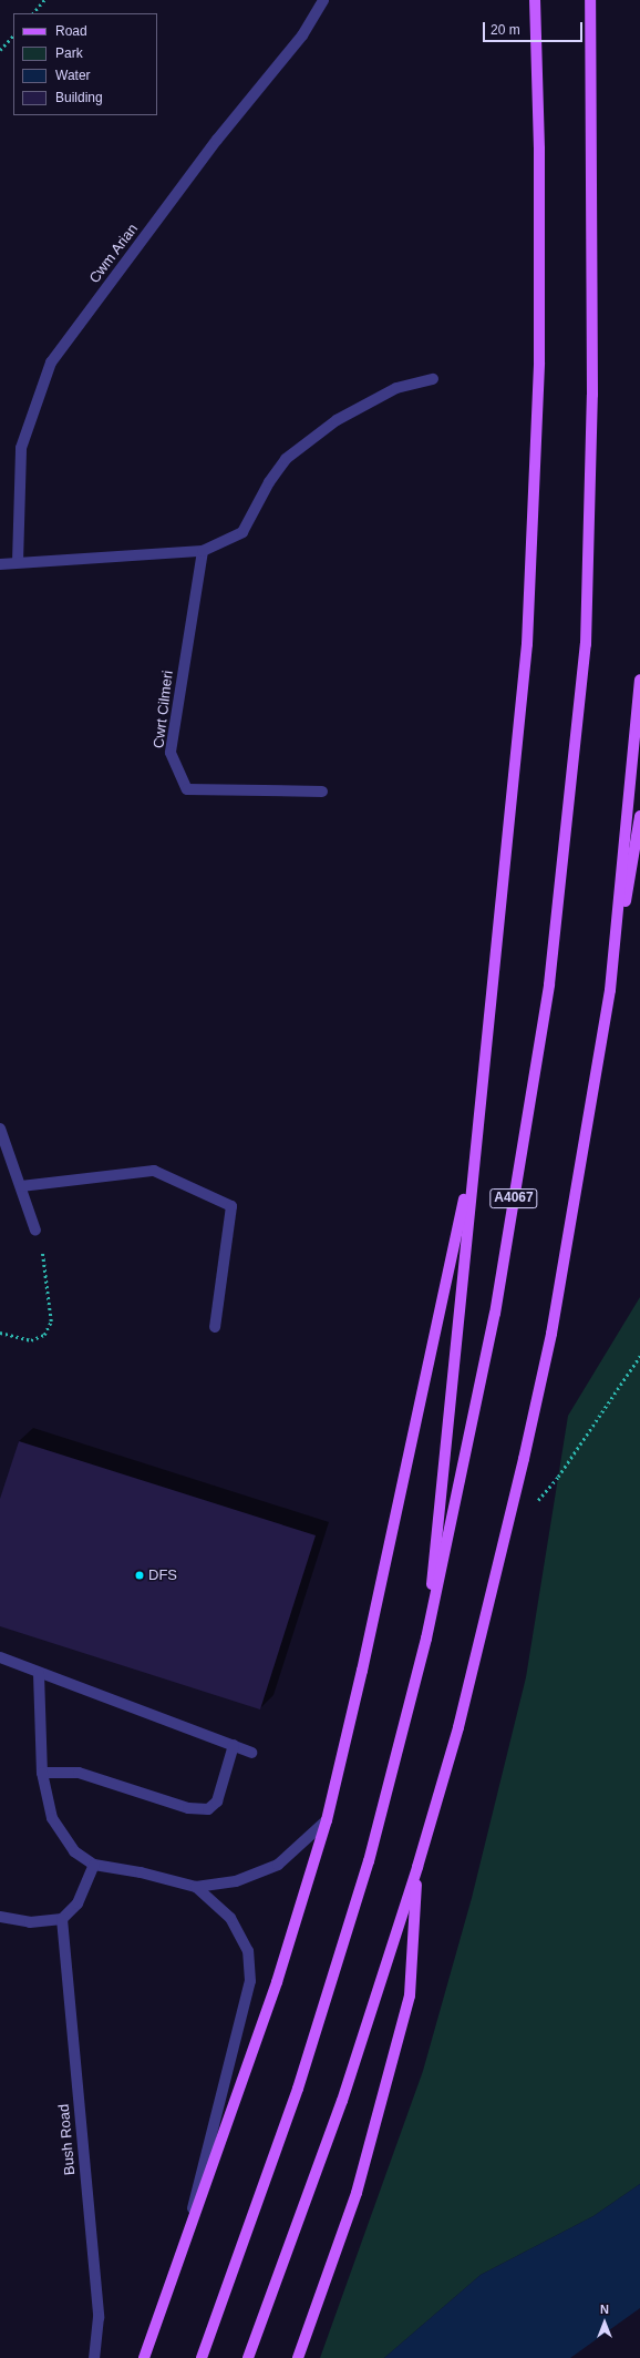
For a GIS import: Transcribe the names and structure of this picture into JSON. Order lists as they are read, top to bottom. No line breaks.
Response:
{"streets":{"main road":["A4067"],"street":["Cwm Arian","Cwrt Cilmeri","Bush Road"]},"places":["DFS"],"legend":["Road","Park","Water","Building"],"scale_bar":"20 m","north":"top"}
